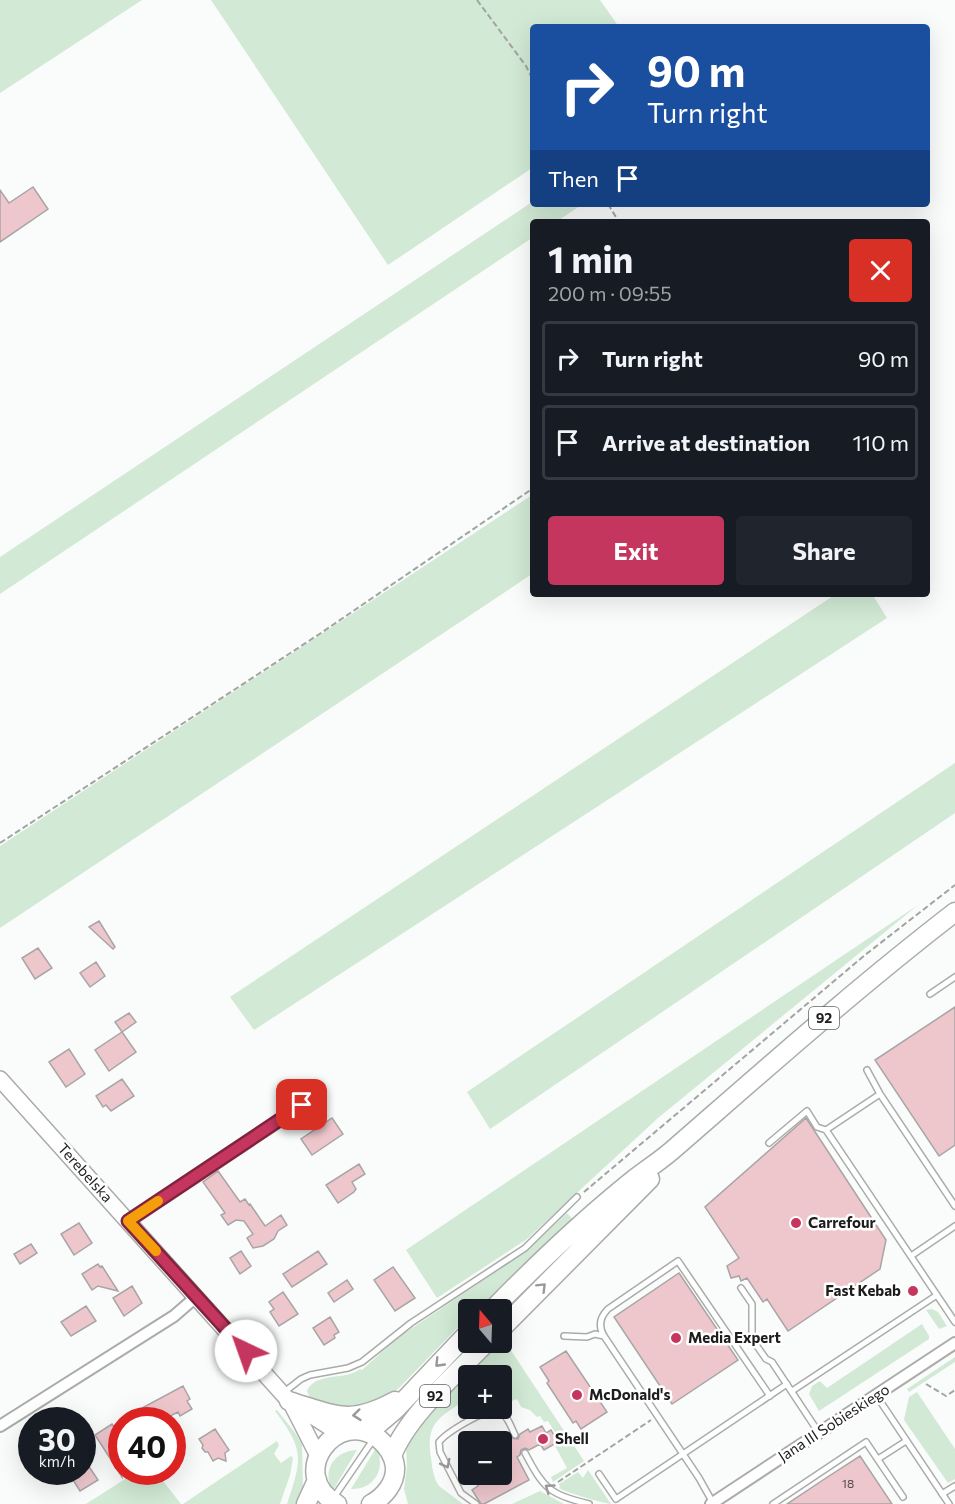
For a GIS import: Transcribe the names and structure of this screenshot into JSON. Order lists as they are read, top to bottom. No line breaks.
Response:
{"streets":{"main road":["92"],"street":["Terebelska","Jana III Sobieskiego"]},"places":["Carrefour","Fast Kebab","Media Expert","McDonald's","Shell"],"house_numbers":["18"],"north":"top","page":{"turn":["90 m","Turn right"],"then":"Then","heading":["1 min","200 m · 09:55"],"list":[{"name":"Turn right","value":"90 m"},{"name":"Arrive at destination","value":"110 m"}],"buttons":["Exit","Share"],"map_buttons":["+","−"],"speed":"30 km/h","limit":"40"}}
